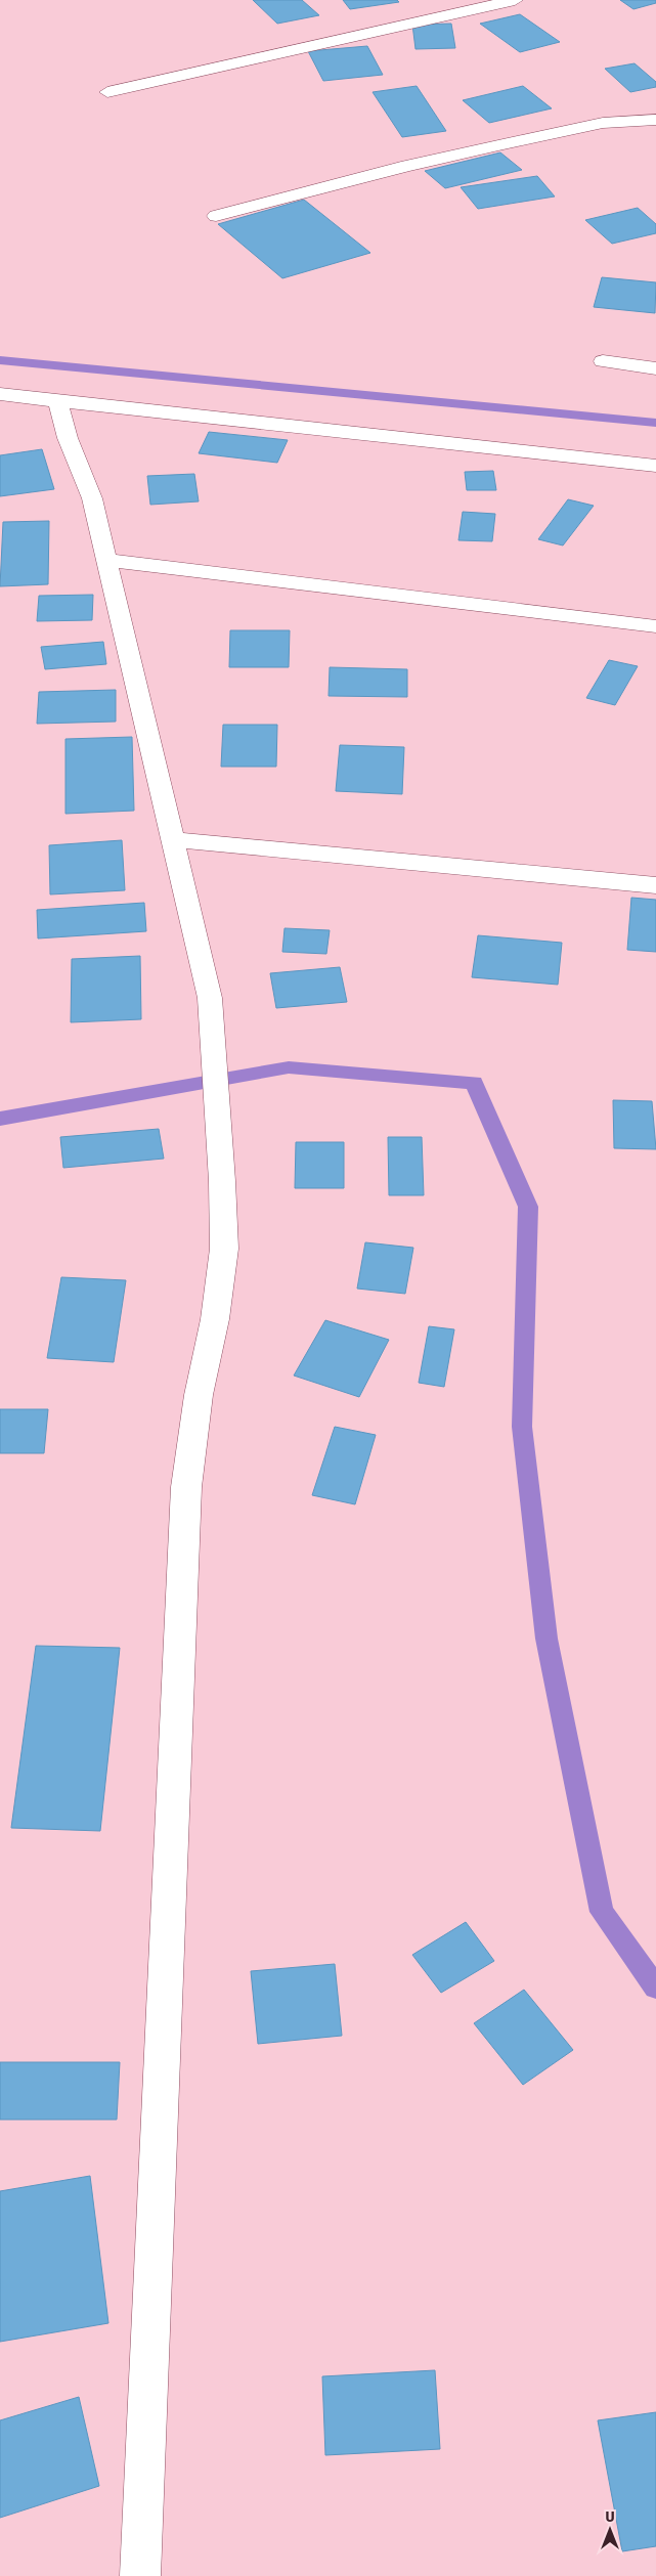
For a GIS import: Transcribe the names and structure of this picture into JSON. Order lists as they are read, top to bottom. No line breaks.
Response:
{"north":"top"}
